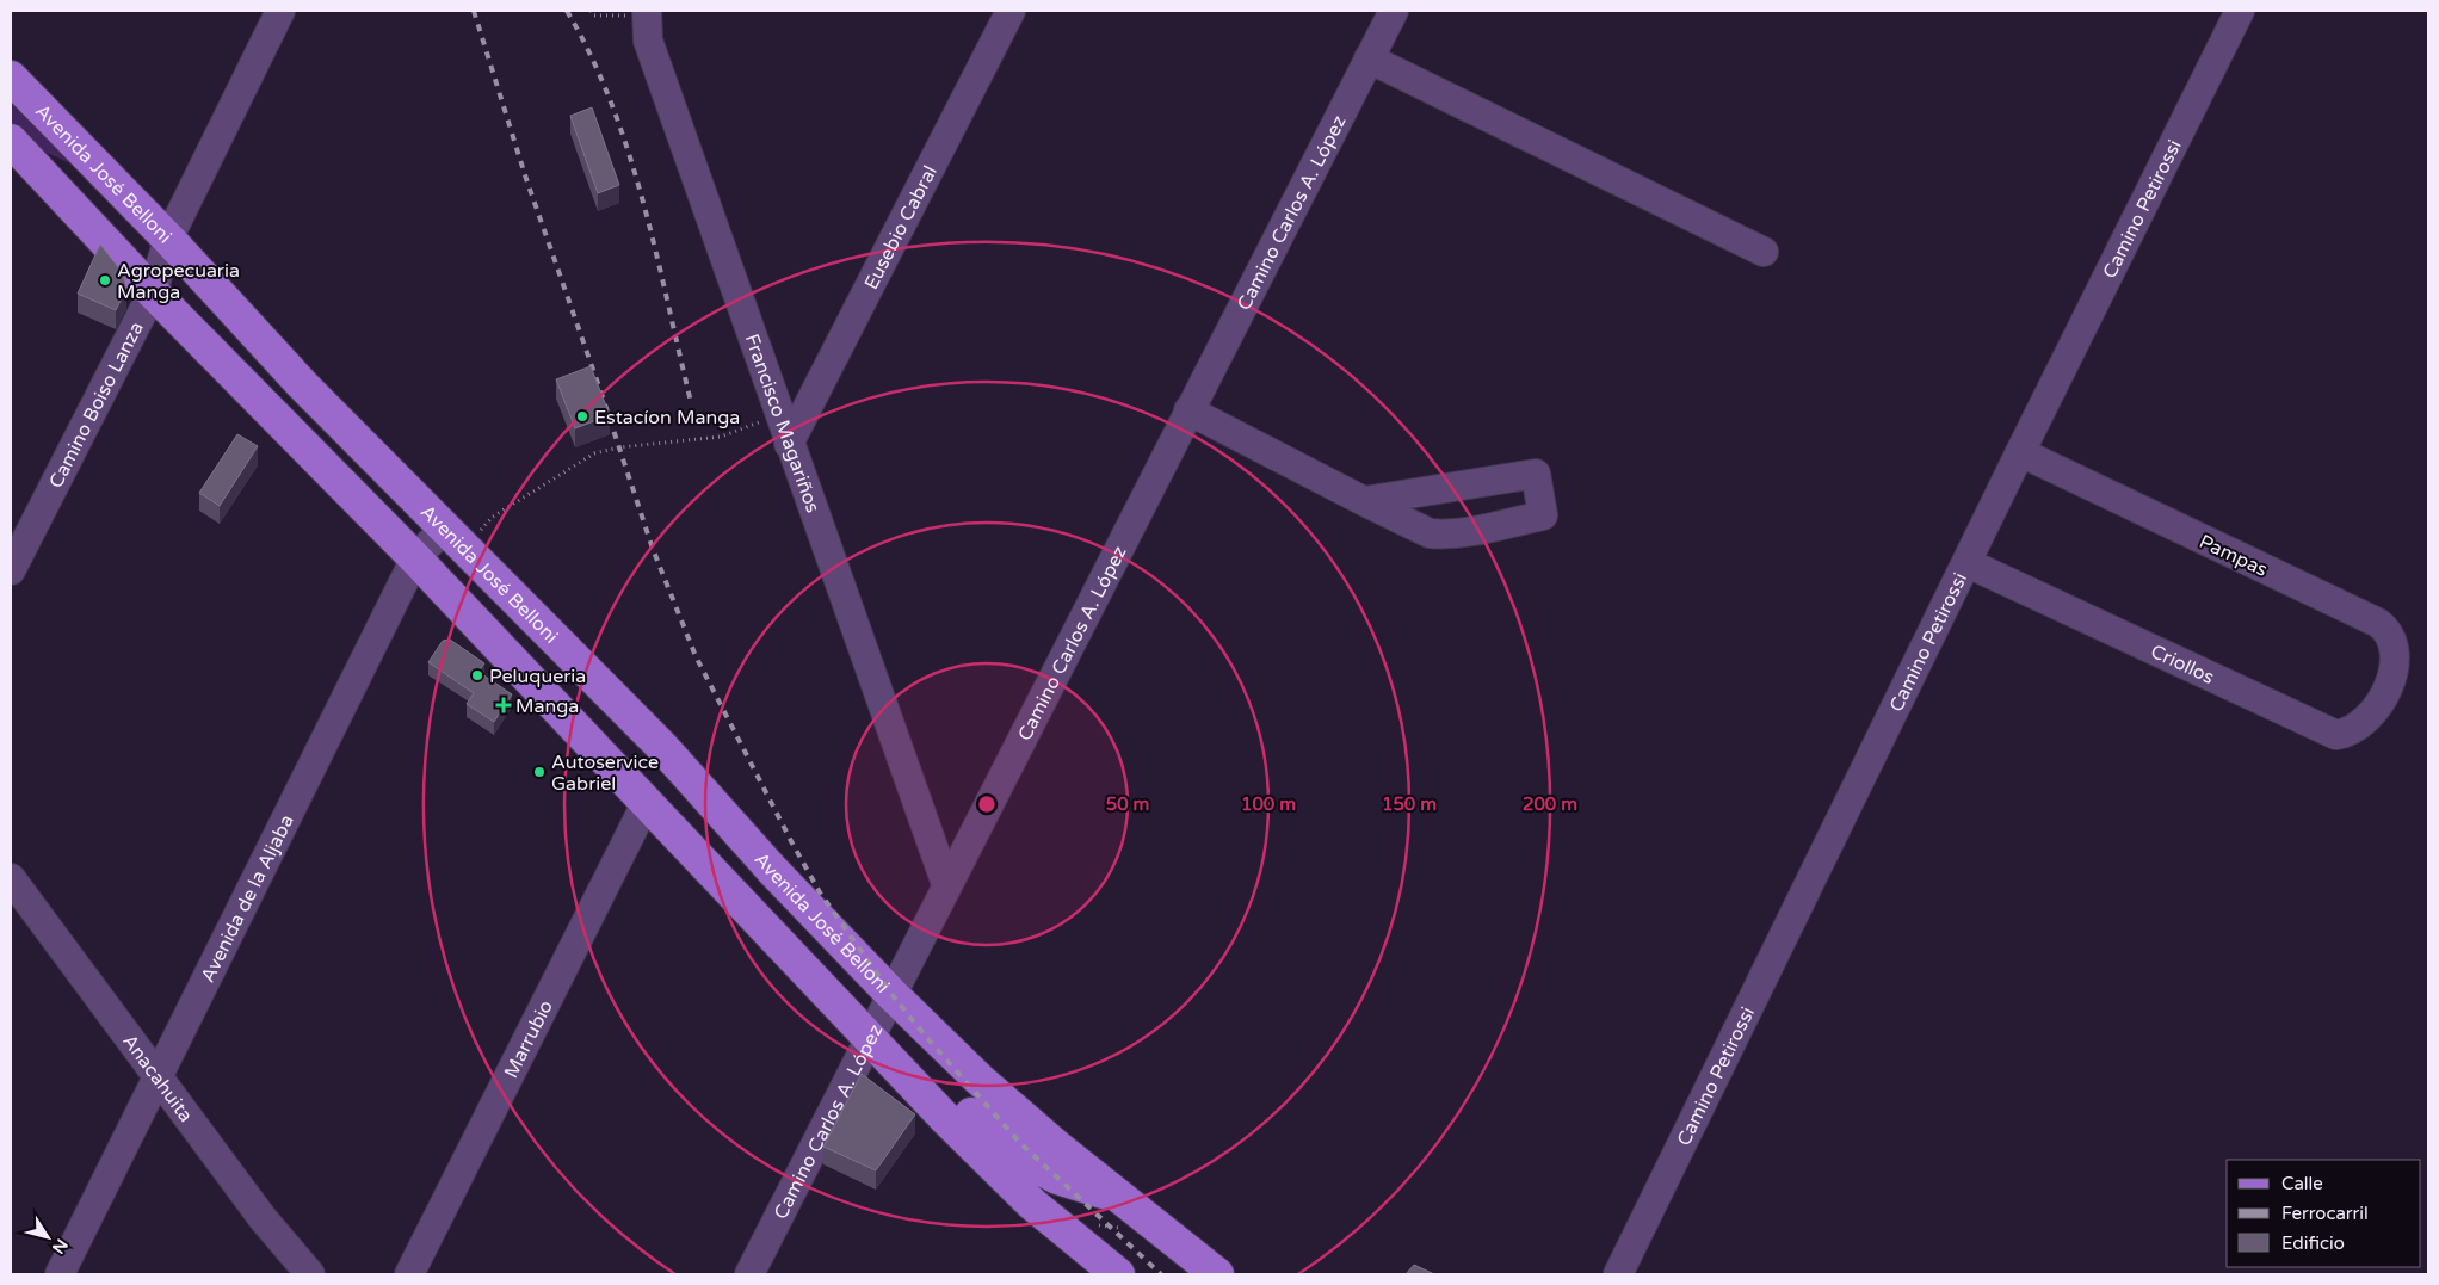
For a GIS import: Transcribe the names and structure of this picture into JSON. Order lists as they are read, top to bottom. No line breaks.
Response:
{"streets":{"main road":["Avenida José Belloni"],"street":["Camino Petirossi","Camino Carlos A. López","Eusebio Cabral","Camino Boiso Lanza","Francisco Magariños","Pampas","Criollos","Avenida de la Aljaba","Marrubio","Anacahuita"]},"crossings":[["Avenida José Belloni","Camino Carlos A. López"],["Avenida José Belloni","Camino Boiso Lanza"],["Avenida José Belloni","Avenida de la Aljaba"],["Camino Petirossi","Pampas"],["Camino Petirossi","Criollos"],["Camino Carlos A. López","Francisco Magariños"],["Eusebio Cabral","Francisco Magariños"],["Pampas","Criollos"],["Avenida de la Aljaba","Anacahuita"]],"places":{"other":["Agropecuaria Manga","Estacíon Manga","Peluqueria","Autoservice Gabriel"],"health":["Manga"]},"legend":["Calle","Ferrocarril","Edificio"],"north":"bottom right","rings":["50 m","100 m","150 m","200 m"]}
